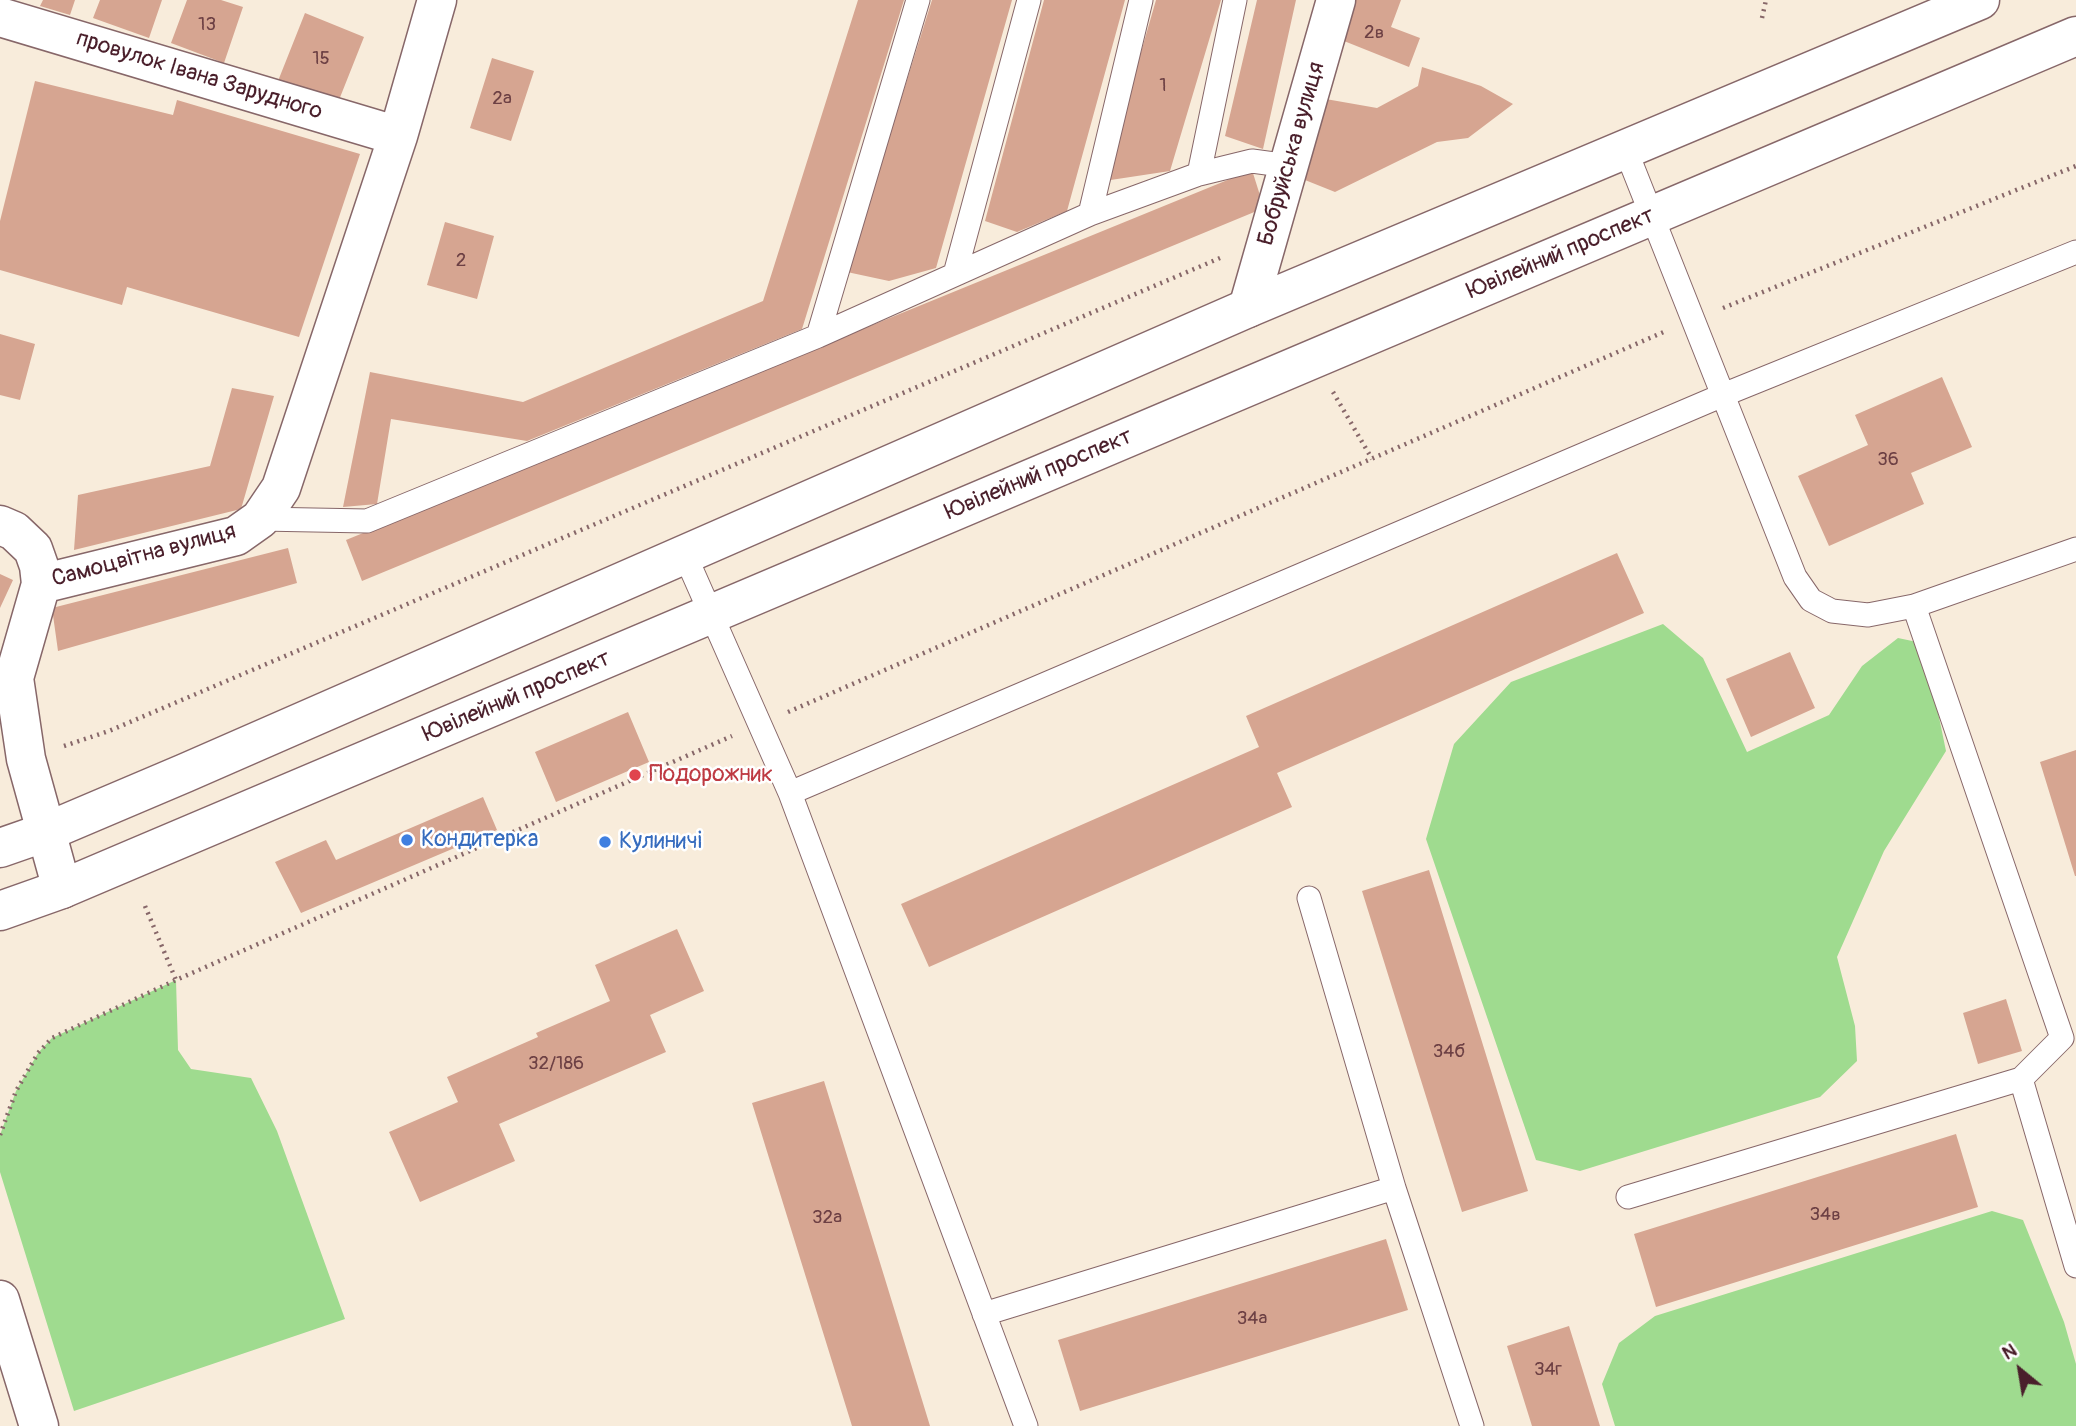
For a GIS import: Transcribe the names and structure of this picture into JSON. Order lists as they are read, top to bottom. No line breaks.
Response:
{"streets":{"main road":["провулок Івана Зарудного","Бобруйська вулиця","Ювілейний проспект","Самоцвітна вулиця"]},"crossings":[["провулок Івана Зарудного","Самоцвітна вулиця"],["Ювілейний проспект","Самоцвітна вулиця"]],"places":["Подорожник","Кондитерка","Кулиничі"],"house_numbers":["13","2в","15","1","2а","2","36","34б","32/186","34в","32а","34а","34г"],"north":"top left"}
